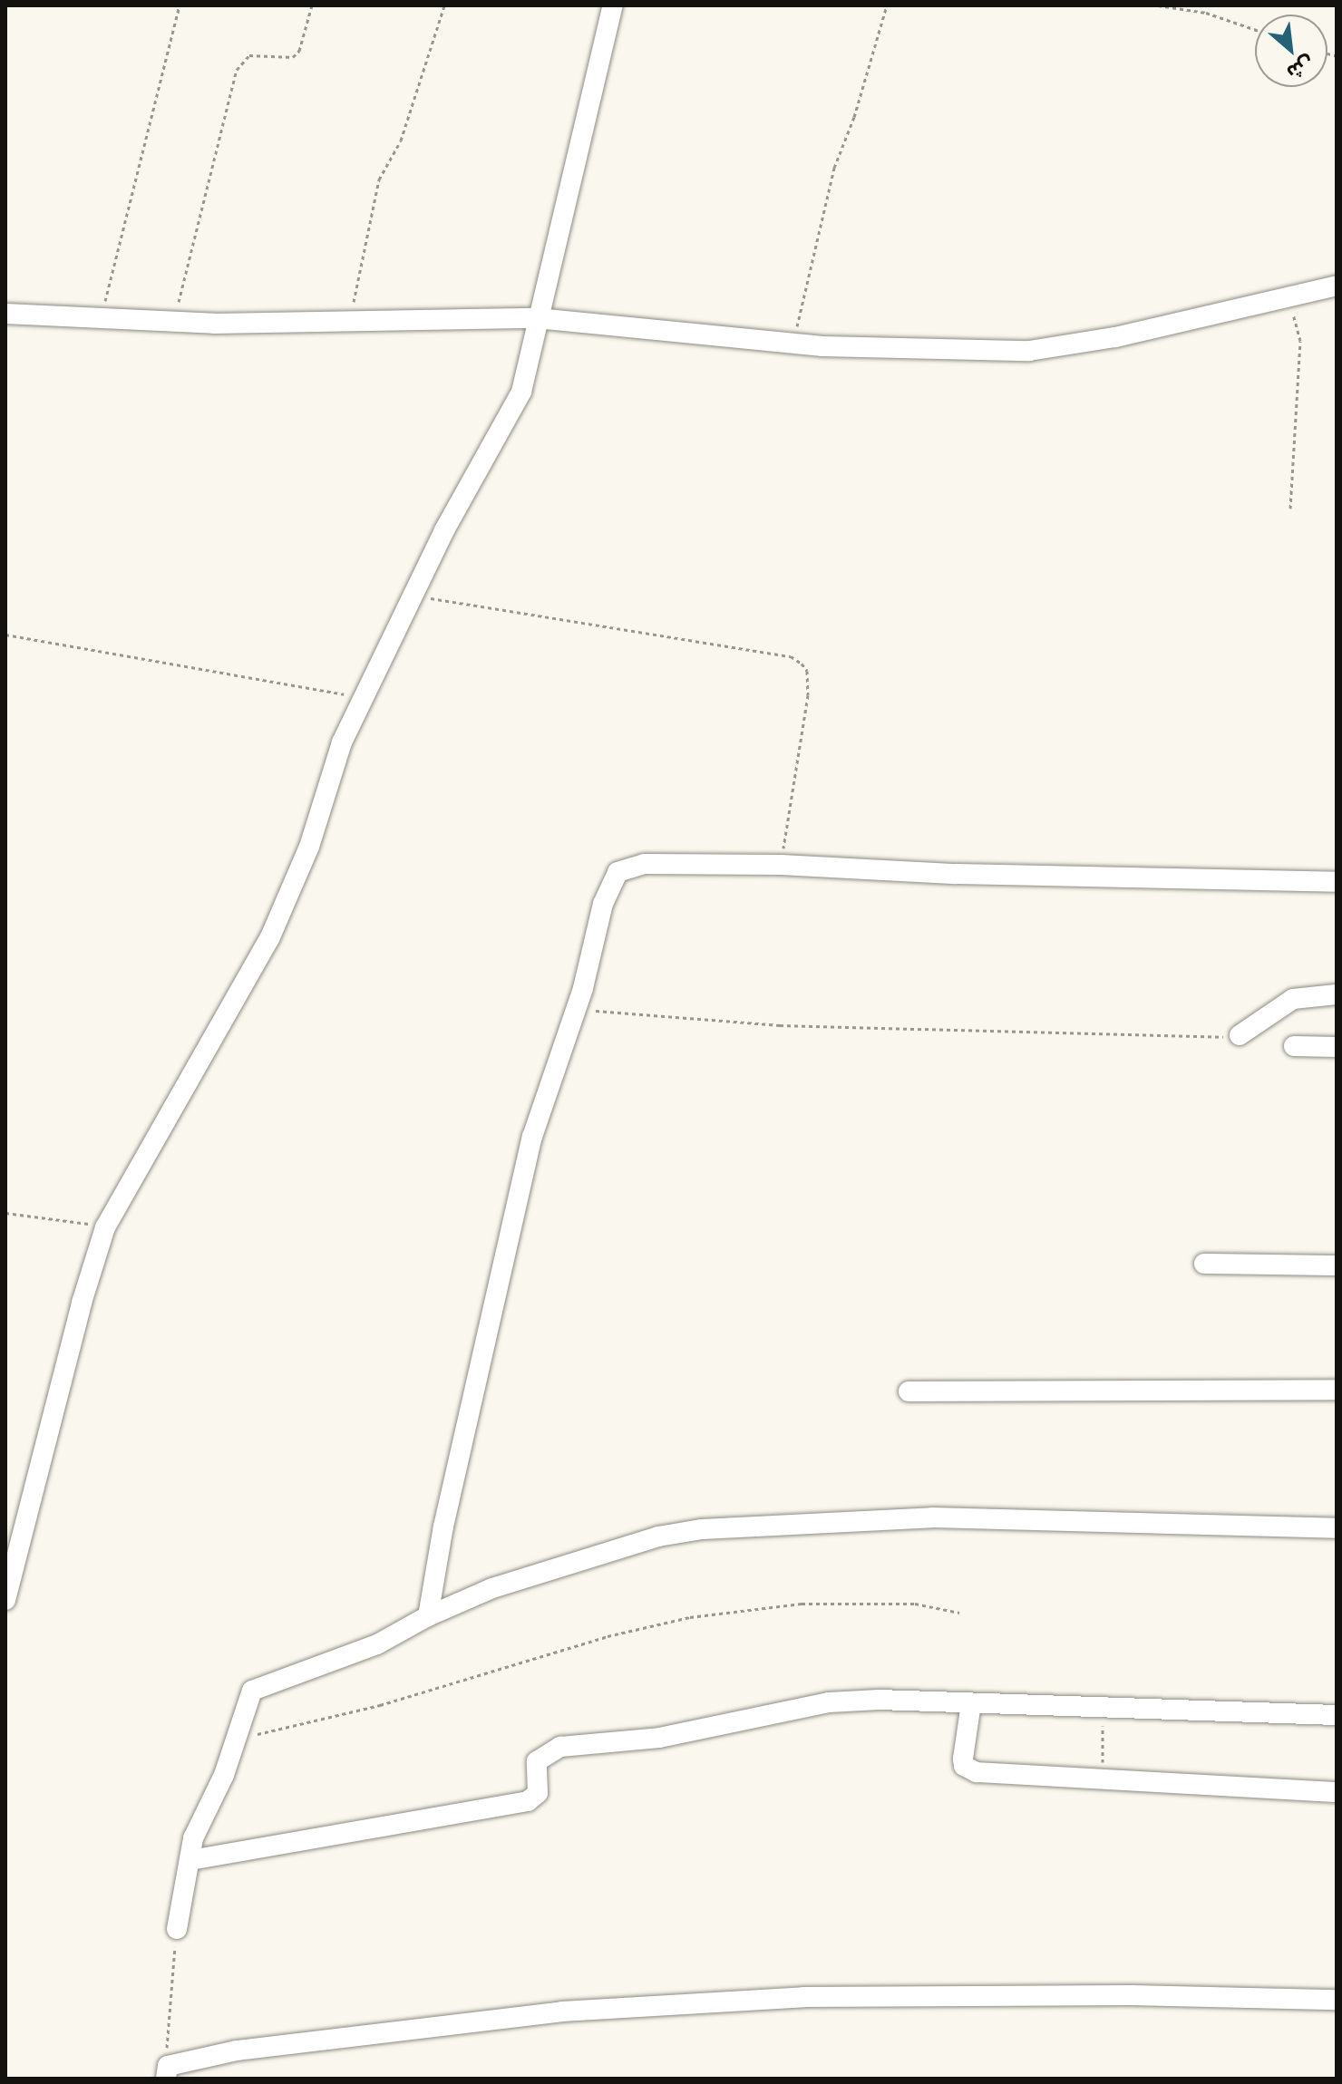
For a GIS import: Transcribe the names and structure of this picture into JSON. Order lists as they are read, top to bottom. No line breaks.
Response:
{"north":"bottom right"}
